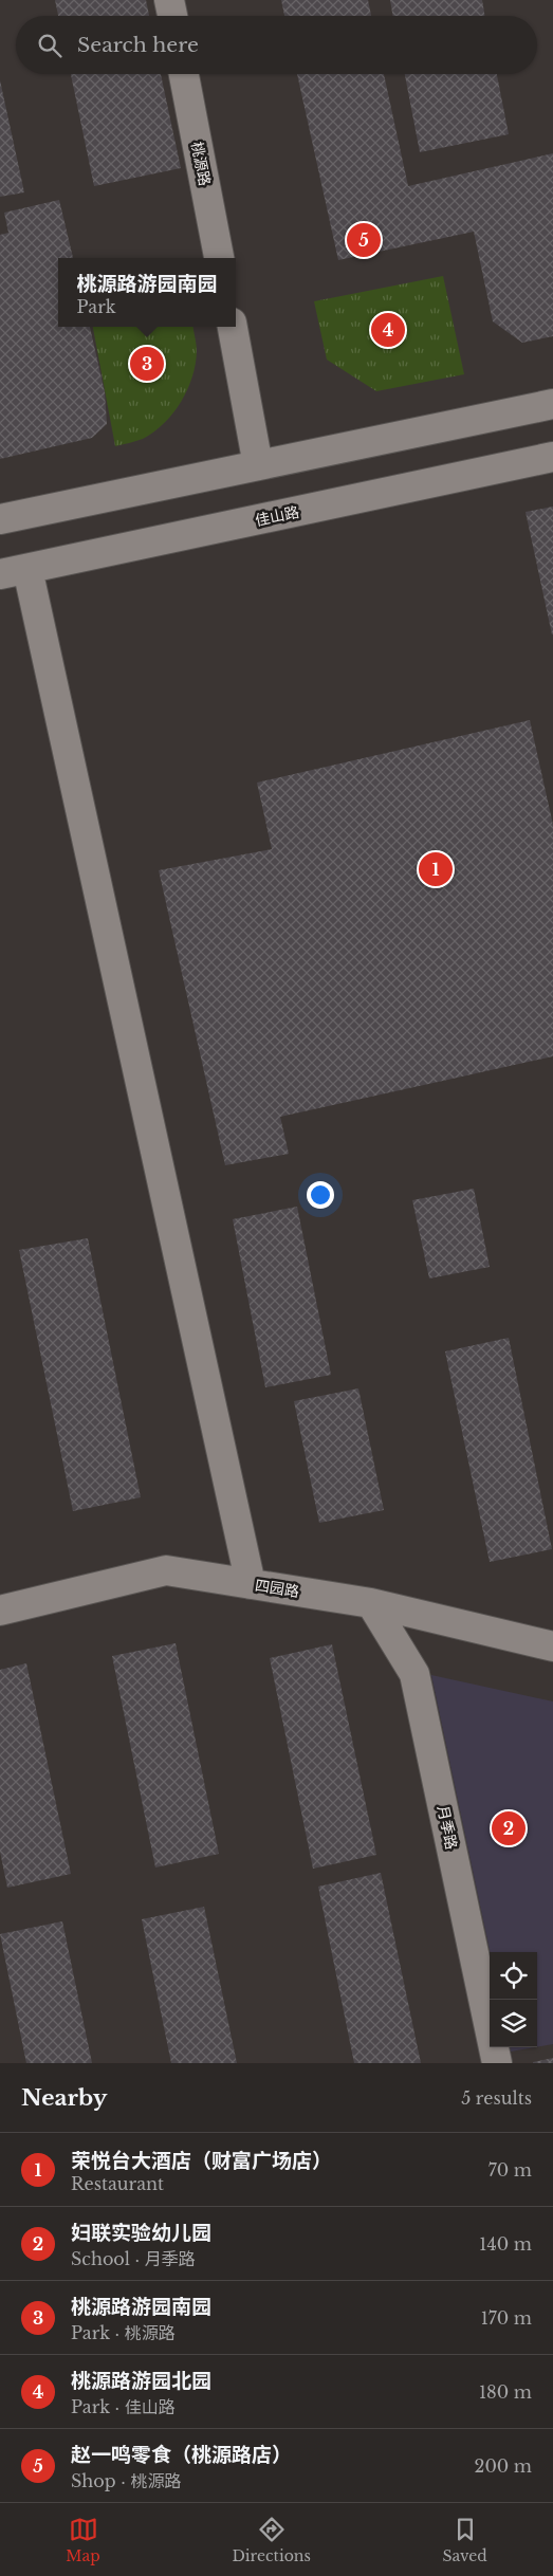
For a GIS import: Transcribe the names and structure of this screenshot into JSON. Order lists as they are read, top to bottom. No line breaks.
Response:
{"streets":{"street":["桃源路","佳山路","四园路","月季路"]},"crossings":[["四园路","月季路"]],"page":{"search":"Search here","pins":["5","4","3","1","2"],"popup":["桃源路游园南园","Park"],"heading":["Nearby","5 results"],"list":[{"mark":"1","name":"荣悦台大酒店（财富广场店）","note":"Restaurant","value":"70 m"},{"mark":"2","name":"妇联实验幼儿园","note":"School · 月季路","value":"140 m"},{"mark":"3","name":"桃源路游园南园","note":"Park · 桃源路","value":"170 m"},{"mark":"4","name":"桃源路游园北园","note":"Park · 佳山路","value":"180 m"},{"mark":"5","name":"赵一鸣零食（桃源路店）","note":"Shop · 桃源路","value":"200 m"}],"nav":["Map","Directions","Saved"]}}
